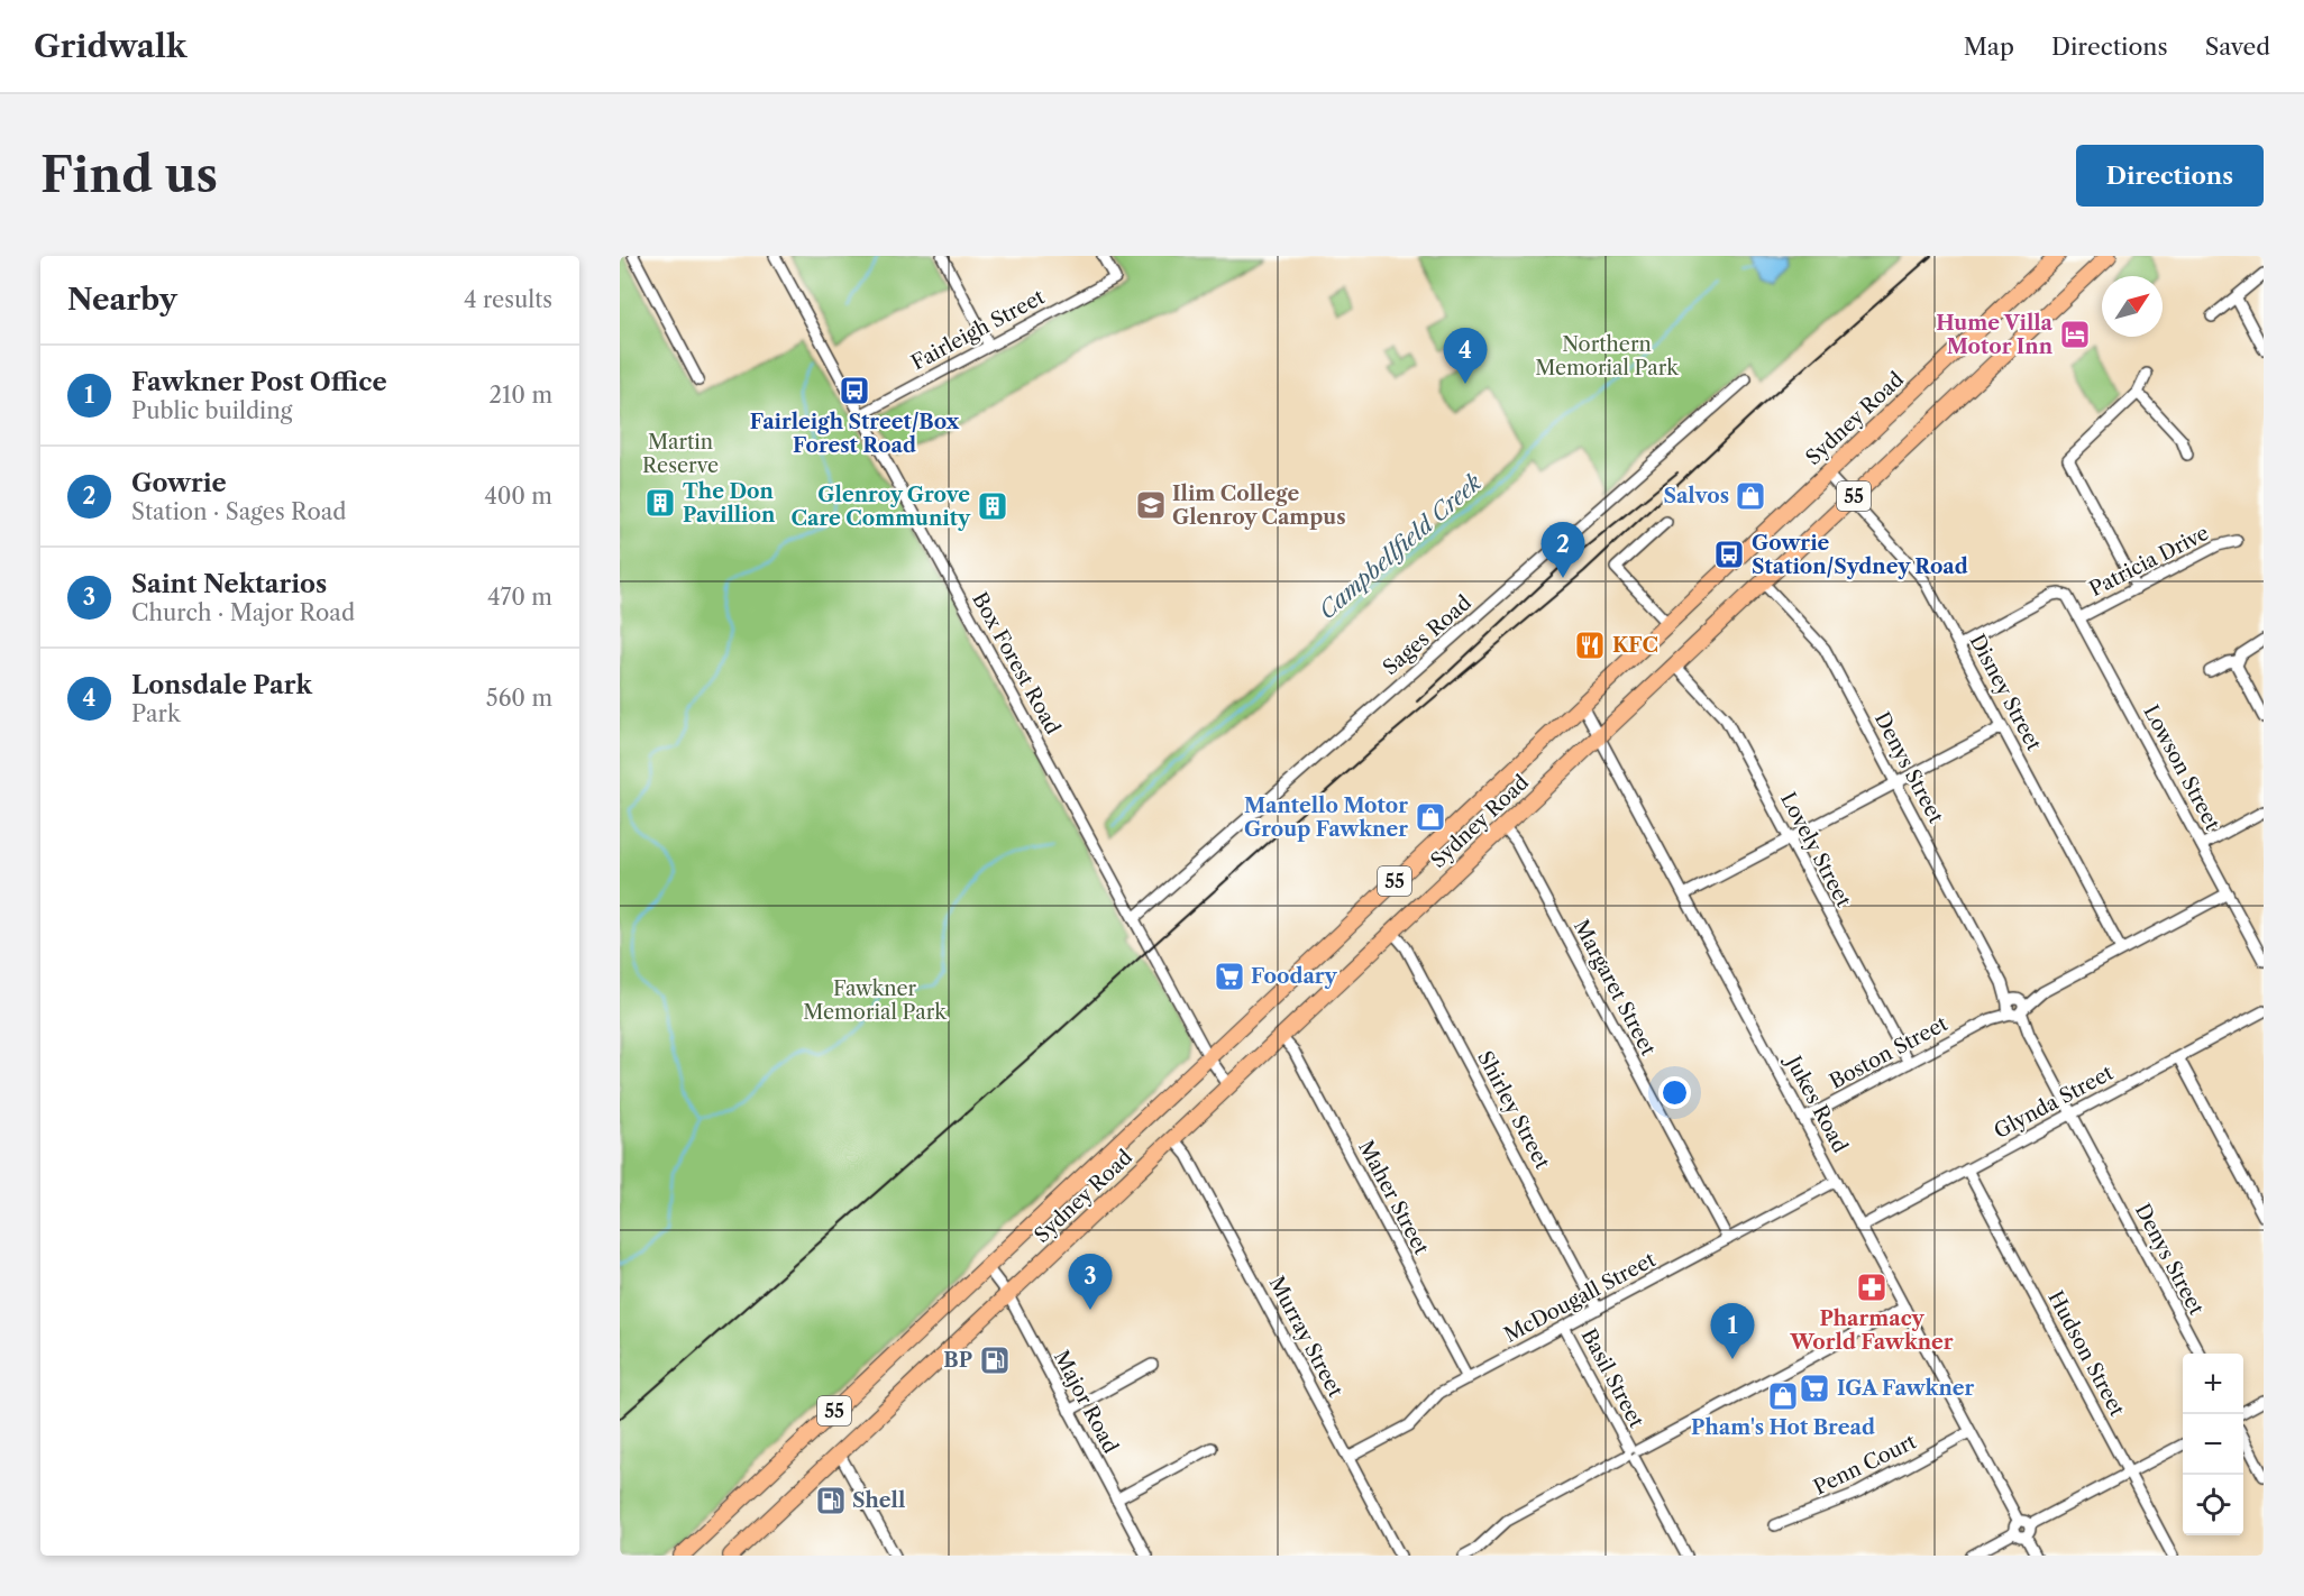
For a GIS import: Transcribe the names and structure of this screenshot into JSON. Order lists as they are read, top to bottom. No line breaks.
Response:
{"streets":{"highway":["Sydney Road","55"],"street":["Fairleigh Street","Patricia Drive","Sages Road","Box Forest Road","Disney Street","Denys Street","Lowson Street","Lovely Street","Margaret Street","Boston Street","Glynda Street","Jukes Road","Shirley Street","Maher Street","McDougall Street","Murray Street","Hudson Street","Basil Street","Major Road","Penn Court"]},"crossings":[["Fairleigh Street","Box Forest Road"],["Sydney Road","Box Forest Road"],["Sydney Road","Disney Street"],["Sydney Road","Denys Street"],["Sydney Road","Lovely Street"],["Sydney Road","Margaret Street"],["Sydney Road","Jukes Road"],["Sydney Road","Shirley Street"],["Sydney Road","Maher Street"],["Sydney Road","Murray Street"],["Sydney Road","Major Road"],["Patricia Drive","Lowson Street"],["Sages Road","Box Forest Road"],["Disney Street","Lowson Street"],["Disney Street","Boston Street"],["Denys Street","Boston Street"],["Denys Street","Glynda Street"],["Lowson Street","Boston Street"],["Lovely Street","Boston Street"],["Margaret Street","McDougall Street"],["Boston Street","Jukes Road"],["Glynda Street","Jukes Road"],["Glynda Street","Hudson Street"],["Jukes Road","McDougall Street"],["Jukes Road","Penn Court"],["Shirley Street","McDougall Street"],["Maher Street","McDougall Street"],["McDougall Street","Murray Street"],["McDougall Street","Basil Street"]],"water":["Campbellfield Creek"],"parks":["Northern Memorial Park","Martin Reserve","Fawkner Memorial Park"],"places":{"hotel":["Hume Villa Motor Inn"],"bus stop":["Fairleigh Street/Box Forest Road","Gowrie Station/Sydney Road"],"shop":["Salvos","Mantello Motor Group Fawkner","Pham's Hot Bread"],"building":["The Don Pavillion","Glenroy Grove Care Community"],"school or university":["Ilim College Glenroy Campus"],"restaurant":["KFC"],"supermarket":["Foodary","IGA Fawkner"],"pharmacy":["Pharmacy World Fawkner"],"fuel station":["BP","Shell"]},"north":"top right","page":{"header":"Gridwalk","nav":["Map","Directions","Saved"],"buttons":"Directions","title":"Find us","heading":["Nearby","4 results"],"pins":["4","2","3","1"],"list":[{"mark":"1","name":"Fawkner Post Office","note":"Public building","value":"210 m"},{"mark":"2","name":"Gowrie","note":"Station · Sages Road","value":"400 m"},{"mark":"3","name":"Saint Nektarios","note":"Church · Major Road","value":"470 m"},{"mark":"4","name":"Lonsdale Park","note":"Park","value":"560 m"}],"map_buttons":["+","−"]}}
